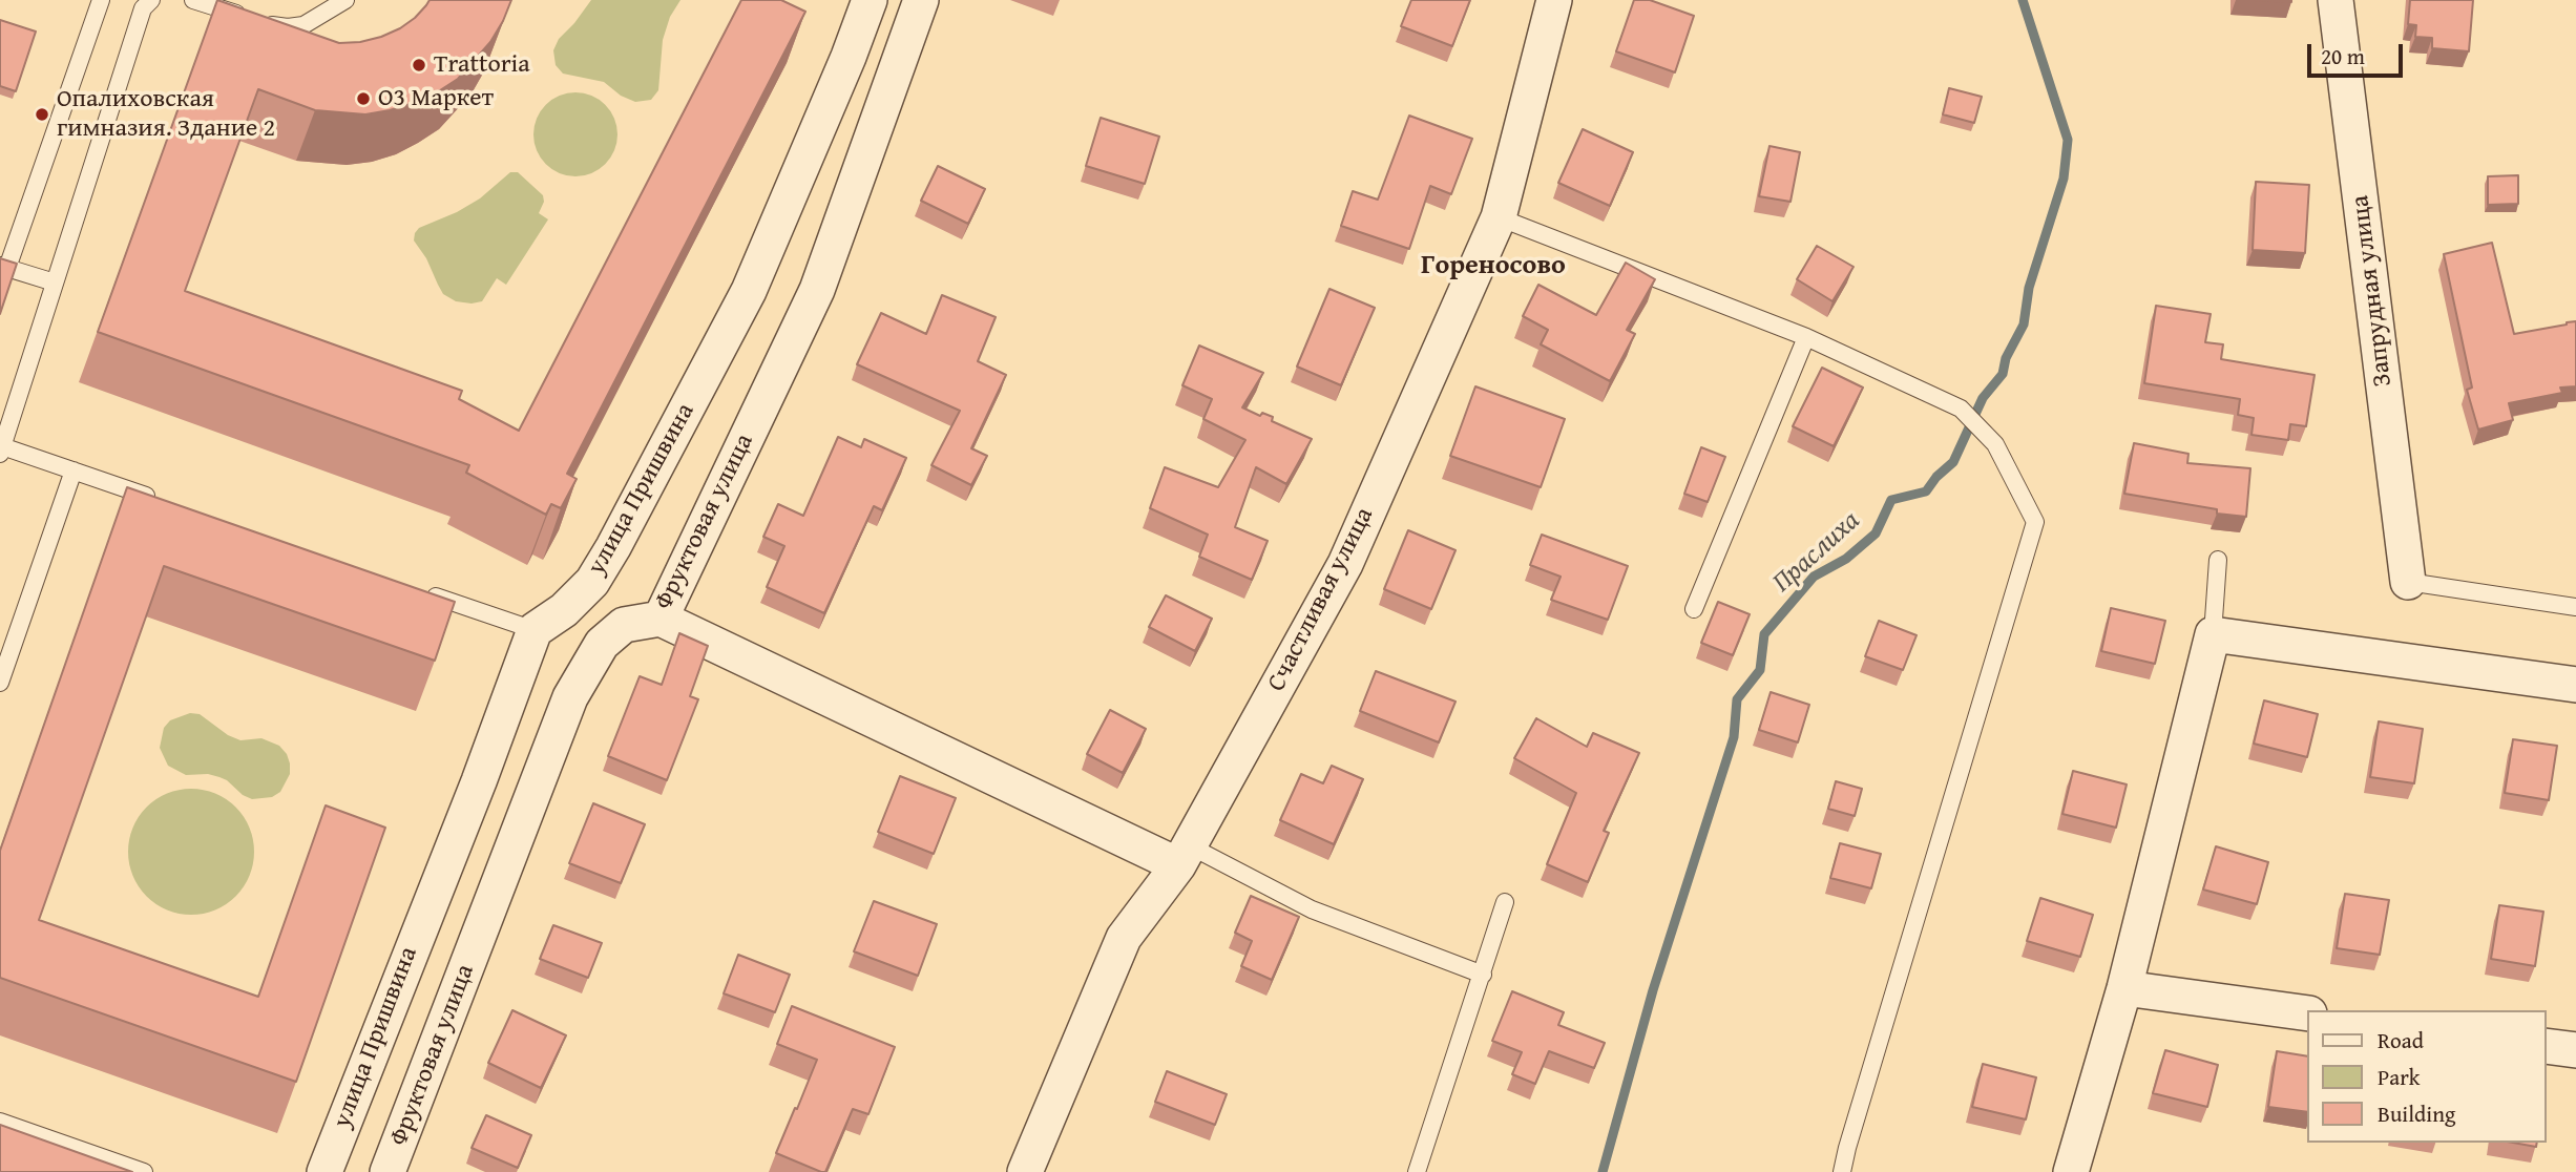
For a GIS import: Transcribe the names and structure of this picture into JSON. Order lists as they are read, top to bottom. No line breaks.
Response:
{"streets":{"street":["Запрудная улица","улица Пришвина","Фруктовая улица","Счастливая улица"]},"districts":["Гореносово"],"water":["Праслиха"],"places":["Trattoria","О3 Маркет","Опалиховская гимназия. Здание 2"],"legend":["Road","Park","Building"],"scale_bar":"20 m"}
